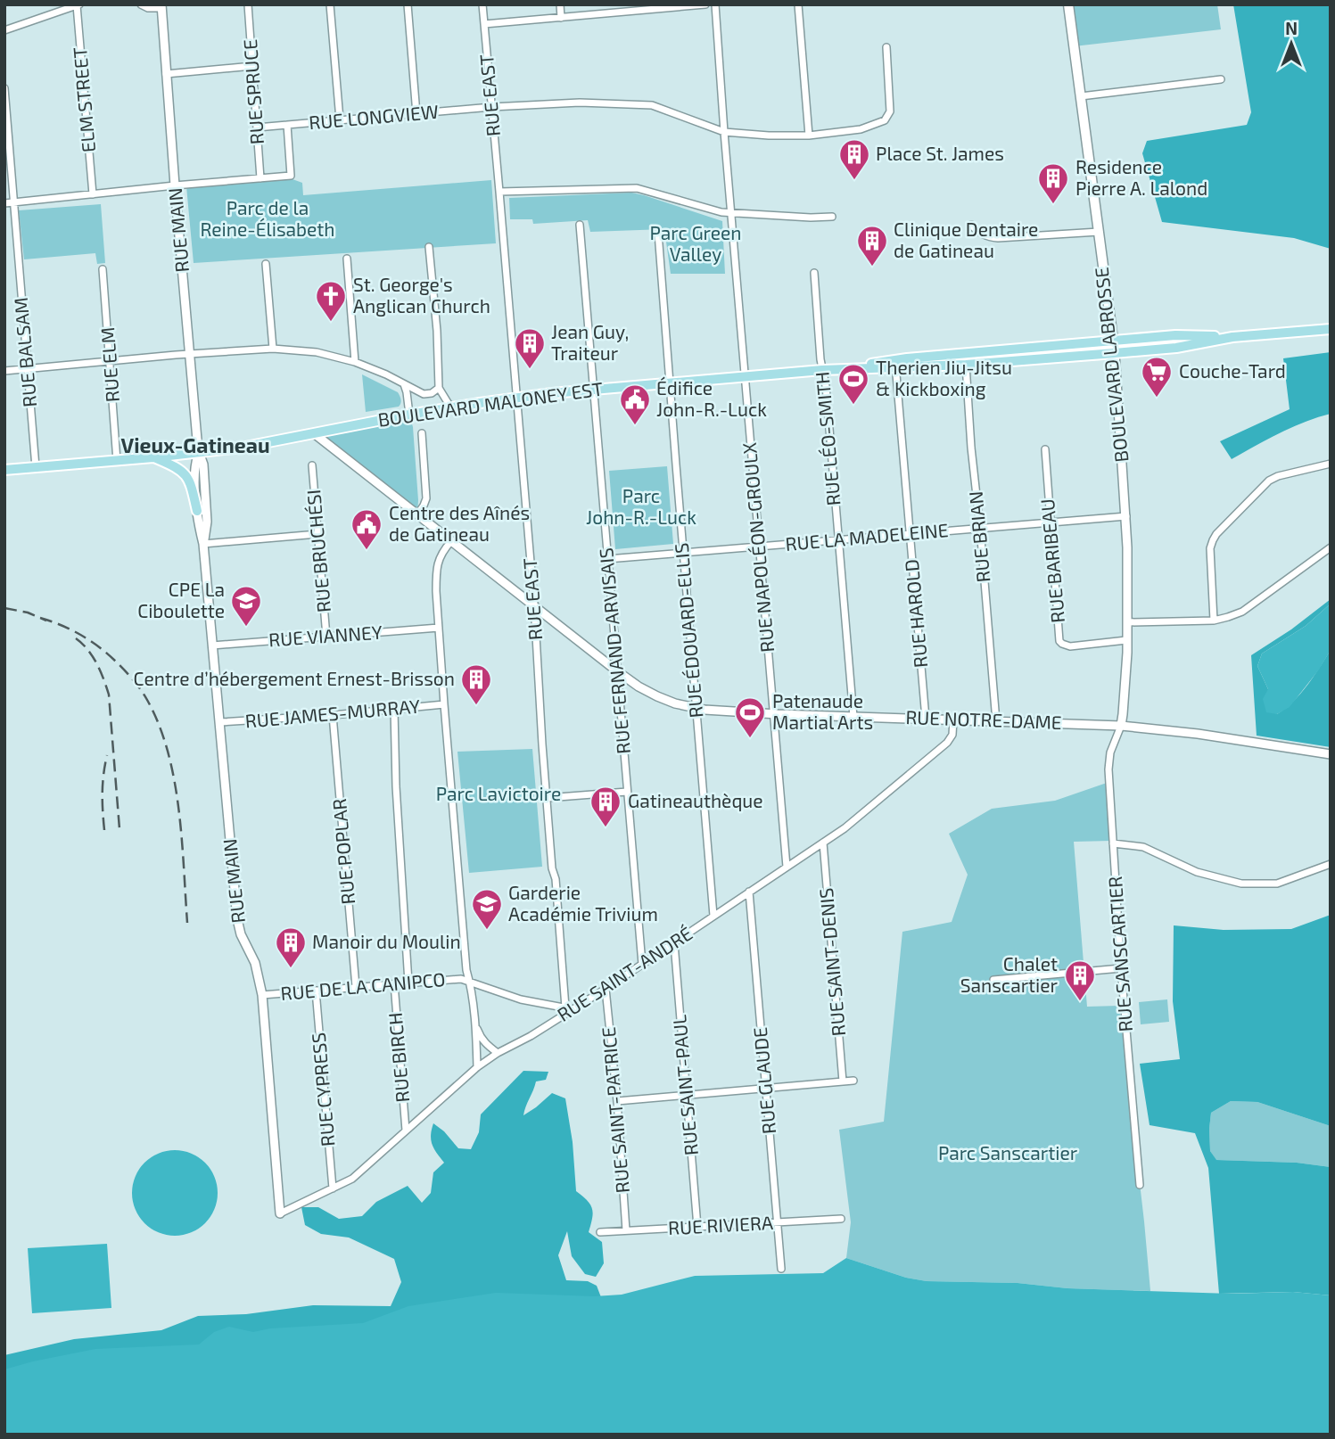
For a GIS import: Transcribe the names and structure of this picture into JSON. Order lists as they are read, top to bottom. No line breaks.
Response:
{"streets":{"main road":["BOULEVARD LABROSSE","BOULEVARD MALONEY EST"],"street":["RUE SPRUCE","RUE EAST","ELM STREET","RUE LONGVIEW","RUE MAIN","RUE BALSAM","RUE ELM","RUE LÉO-SMITH","RUE BRIAN","RUE LA MADELEINE","RUE NAPOLÉON-GROULX","RUE BRUCHÉSI","RUE BARIBEAU","RUE HAROLD","RUE ÉDOUARD-ELLIS","RUE VIANNEY","RUE FERNAND-ARVISAIS","RUE JAMES-MURRAY","RUE NOTRE-DAME","RUE POPLAR","RUE SANSCARTIER","RUE SAINT-DENIS","RUE SAINT-ANDRÉ","RUE DE LA CANIPCO","RUE BIRCH","RUE GLAUDE","RUE SAINT-PAUL","RUE CYPRESS","RUE SAINT-PATRICE","RUE RIVIERA"]},"crossings":[["RUE SPRUCE","RUE LONGVIEW"],["RUE EAST","RUE LONGVIEW"],["RUE EAST","BOULEVARD MALONEY EST"],["RUE EAST","RUE NOTRE-DAME"],["RUE EAST","RUE SAINT-ANDRÉ"],["RUE EAST","RUE DE LA CANIPCO"],["RUE LONGVIEW","RUE NAPOLÉON-GROULX"],["RUE MAIN","BOULEVARD MALONEY EST"],["RUE MAIN","RUE VIANNEY"],["RUE MAIN","RUE JAMES-MURRAY"],["RUE MAIN","RUE SAINT-ANDRÉ"],["RUE MAIN","RUE DE LA CANIPCO"],["RUE BALSAM","BOULEVARD MALONEY EST"],["RUE ELM","BOULEVARD MALONEY EST"],["BOULEVARD LABROSSE","BOULEVARD MALONEY EST"],["BOULEVARD LABROSSE","RUE LA MADELEINE"],["BOULEVARD LABROSSE","RUE BARIBEAU"],["BOULEVARD LABROSSE","RUE NOTRE-DAME"],["BOULEVARD LABROSSE","RUE SANSCARTIER"],["BOULEVARD MALONEY EST","RUE LÉO-SMITH"],["BOULEVARD MALONEY EST","RUE BRIAN"],["BOULEVARD MALONEY EST","RUE NAPOLÉON-GROULX"],["BOULEVARD MALONEY EST","RUE HAROLD"],["BOULEVARD MALONEY EST","RUE ÉDOUARD-ELLIS"],["BOULEVARD MALONEY EST","RUE FERNAND-ARVISAIS"],["BOULEVARD MALONEY EST","RUE NOTRE-DAME"],["RUE LÉO-SMITH","RUE LA MADELEINE"],["RUE LÉO-SMITH","RUE NOTRE-DAME"],["RUE BRIAN","RUE LA MADELEINE"],["RUE BRIAN","RUE NOTRE-DAME"],["RUE LA MADELEINE","RUE NAPOLÉON-GROULX"],["RUE LA MADELEINE","RUE BARIBEAU"],["RUE LA MADELEINE","RUE HAROLD"],["RUE LA MADELEINE","RUE ÉDOUARD-ELLIS"],["RUE LA MADELEINE","RUE FERNAND-ARVISAIS"],["RUE NAPOLÉON-GROULX","RUE NOTRE-DAME"],["RUE NAPOLÉON-GROULX","RUE SAINT-ANDRÉ"],["RUE BRUCHÉSI","RUE VIANNEY"],["RUE HAROLD","RUE NOTRE-DAME"],["RUE ÉDOUARD-ELLIS","RUE NOTRE-DAME"],["RUE ÉDOUARD-ELLIS","RUE SAINT-ANDRÉ"],["RUE FERNAND-ARVISAIS","RUE NOTRE-DAME"],["RUE FERNAND-ARVISAIS","RUE SAINT-ANDRÉ"],["RUE JAMES-MURRAY","RUE POPLAR"],["RUE NOTRE-DAME","RUE SANSCARTIER"],["RUE NOTRE-DAME","RUE SAINT-ANDRÉ"],["RUE POPLAR","RUE DE LA CANIPCO"],["RUE SAINT-DENIS","RUE SAINT-ANDRÉ"],["RUE SAINT-ANDRÉ","RUE DE LA CANIPCO"],["RUE SAINT-ANDRÉ","RUE BIRCH"],["RUE SAINT-ANDRÉ","RUE GLAUDE"],["RUE SAINT-ANDRÉ","RUE SAINT-PAUL"],["RUE SAINT-ANDRÉ","RUE CYPRESS"],["RUE SAINT-ANDRÉ","RUE SAINT-PATRICE"],["RUE DE LA CANIPCO","RUE BIRCH"],["RUE DE LA CANIPCO","RUE CYPRESS"],["RUE GLAUDE","RUE RIVIERA"],["RUE SAINT-PAUL","RUE RIVIERA"],["RUE SAINT-PATRICE","RUE RIVIERA"]],"districts":["Vieux-Gatineau"],"parks":["Parc de la Reine-Élisabeth","Parc Green Valley","Parc John-R.-Luck","Parc Lavictoire","Parc Sanscartier"],"places":{"building":["Place St. James","Residence Pierre A. Lalond","Clinique Dentaire de Gatineau","Jean Guy, Traiteur","Centre d’hébergement Ernest-Brisson","Gatineauthèque","Manoir du Moulin","Chalet Sanscartier"],"church":["St. George's Anglican Church"],"supermarket":["Couche-Tard"],"sports":["Therien Jiu-Jitsu & Kickboxing","Patenaude Martial Arts"],"public building":["Édifice John-R.-Luck","Centre des Aînés de Gatineau"],"school or university":["CPE La Ciboulette","Garderie Académie Trivium"]},"north":"top"}
